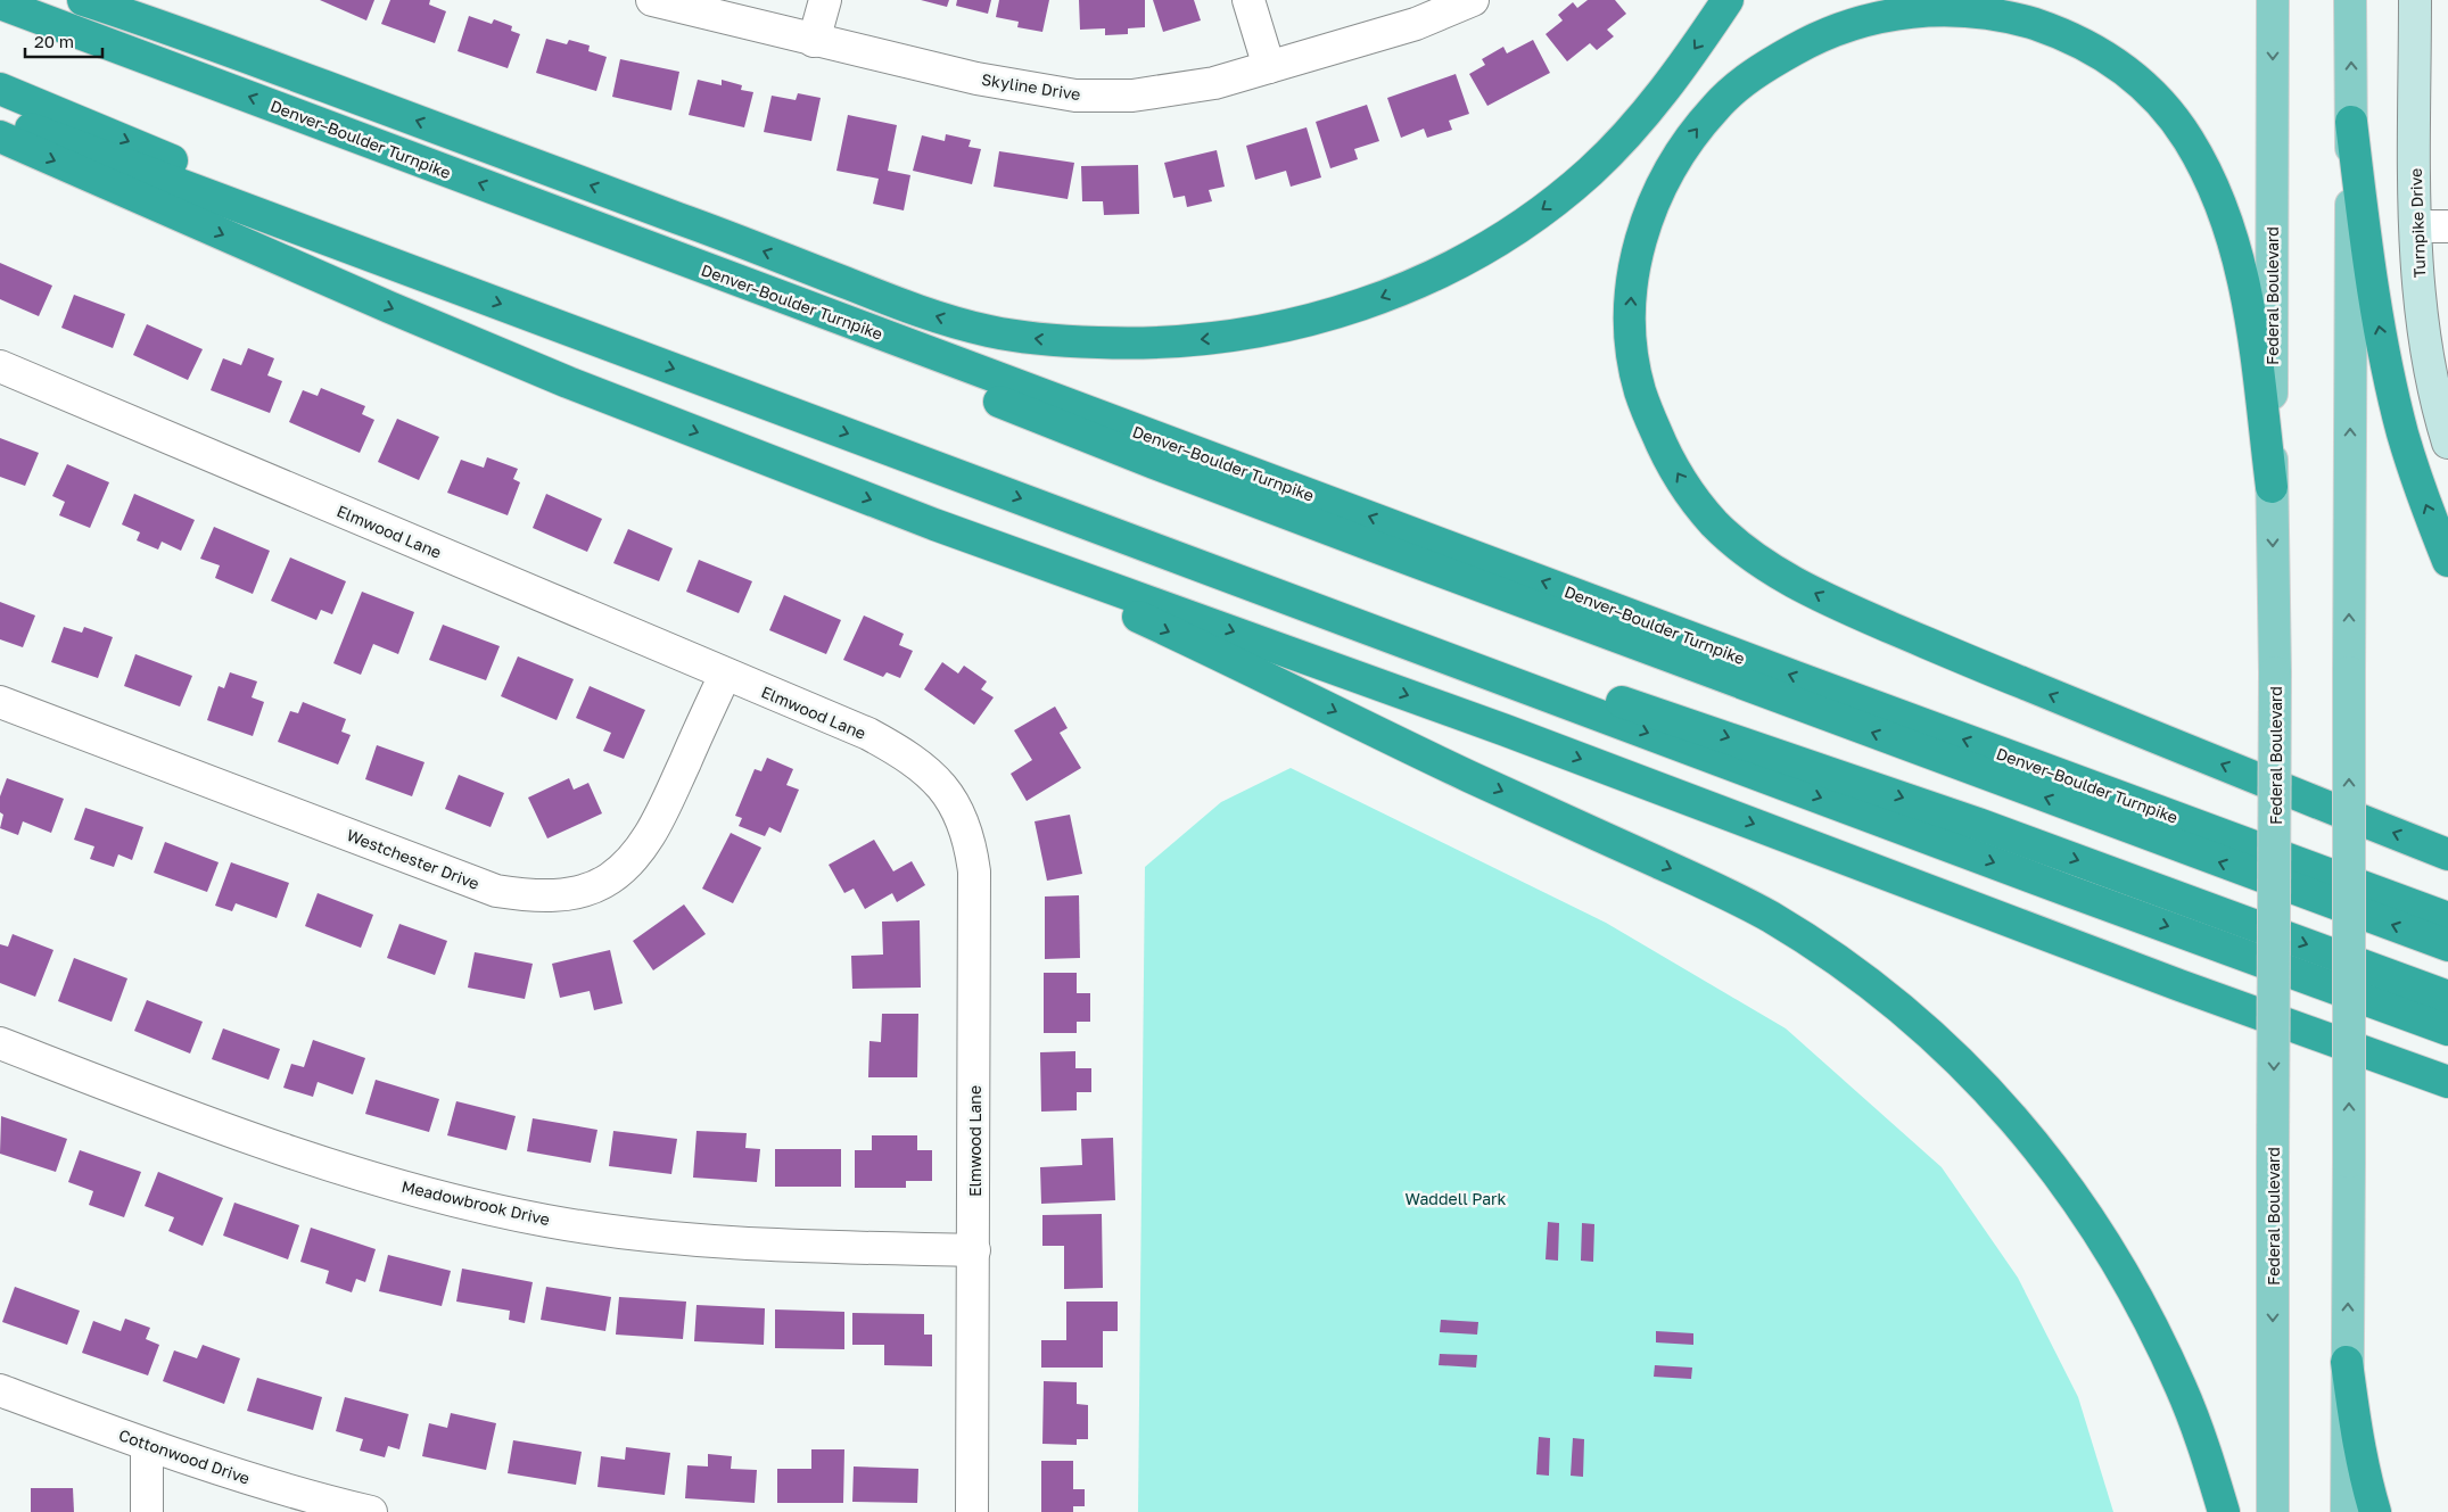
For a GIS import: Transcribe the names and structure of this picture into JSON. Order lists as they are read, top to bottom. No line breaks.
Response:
{"streets":{"highway":["Denver–Boulder Turnpike"],"main road":["Federal Boulevard"],"street":["Skyline Drive","Turnpike Drive","Elmwood Lane","Westchester Drive","Meadowbrook Drive","Cottonwood Drive"]},"crossings":[["Elmwood Lane","Westchester Drive"],["Elmwood Lane","Meadowbrook Drive"]],"parks":["Waddell Park"],"scale_bar":"20 m"}
